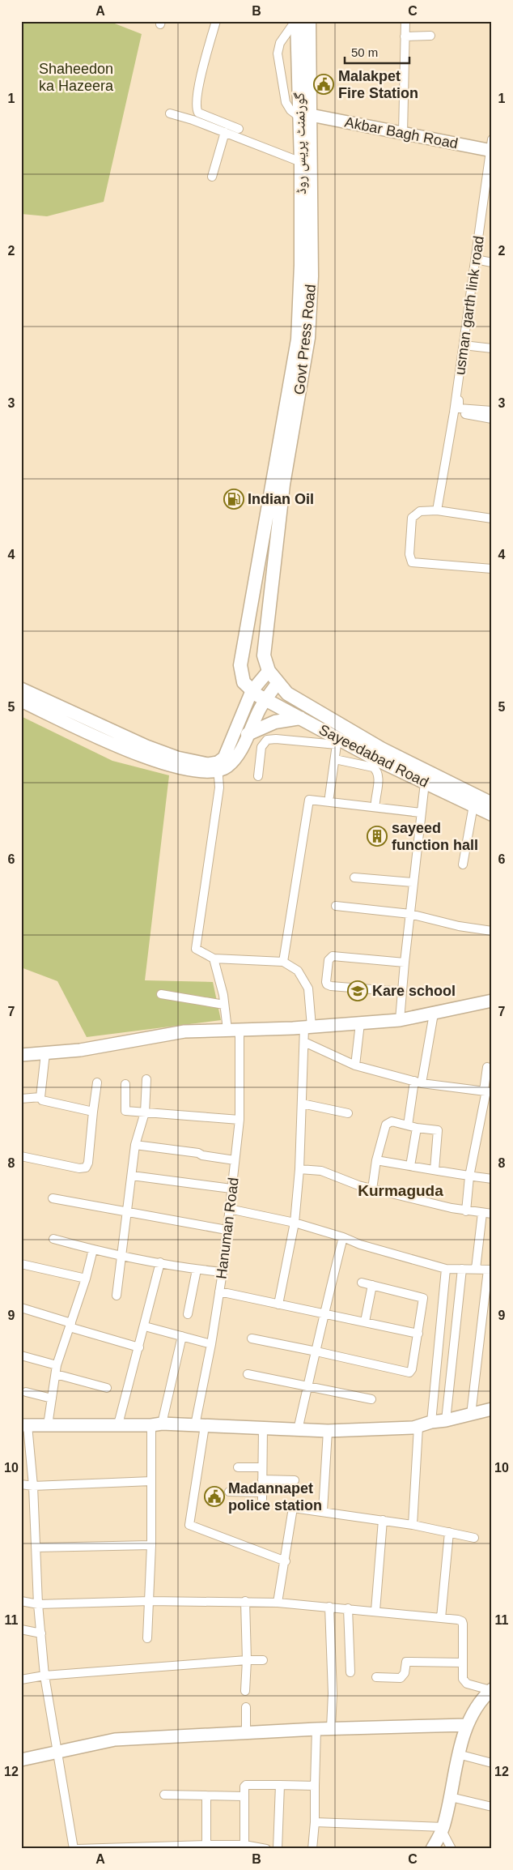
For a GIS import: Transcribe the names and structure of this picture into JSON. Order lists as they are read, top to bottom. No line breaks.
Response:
{"streets":{"main road":["گورنمنٹ پریس روڈ","Govt Press Road","Sayeedabad Road"],"street":["Akbar Bagh Road","usman garth link road","Hanuman Road"]},"crossings":[["Akbar Bagh Road","گورنمنٹ پریس روڈ"],["Akbar Bagh Road","usman garth link road"],["Akbar Bagh Road","Govt Press Road"],["گورنمنٹ پریس روڈ","Govt Press Road"],["گورنمنٹ پریس روڈ","Sayeedabad Road"],["Govt Press Road","Sayeedabad Road"]],"districts":["Kurmaguda"],"parks":["Shaheedon ka Hazeera"],"places":{"public building":["Malakpet Fire Station","Madannapet police station"],"fuel station":["Indian Oil"],"building":["sayeed function hall"],"school or university":["Kare school"]},"scale_bar":"50 m","grid":{"columns":["A","B","C"],"rows":["1","2","3","4","5","6","7","8","9","10","11","12"]}}
